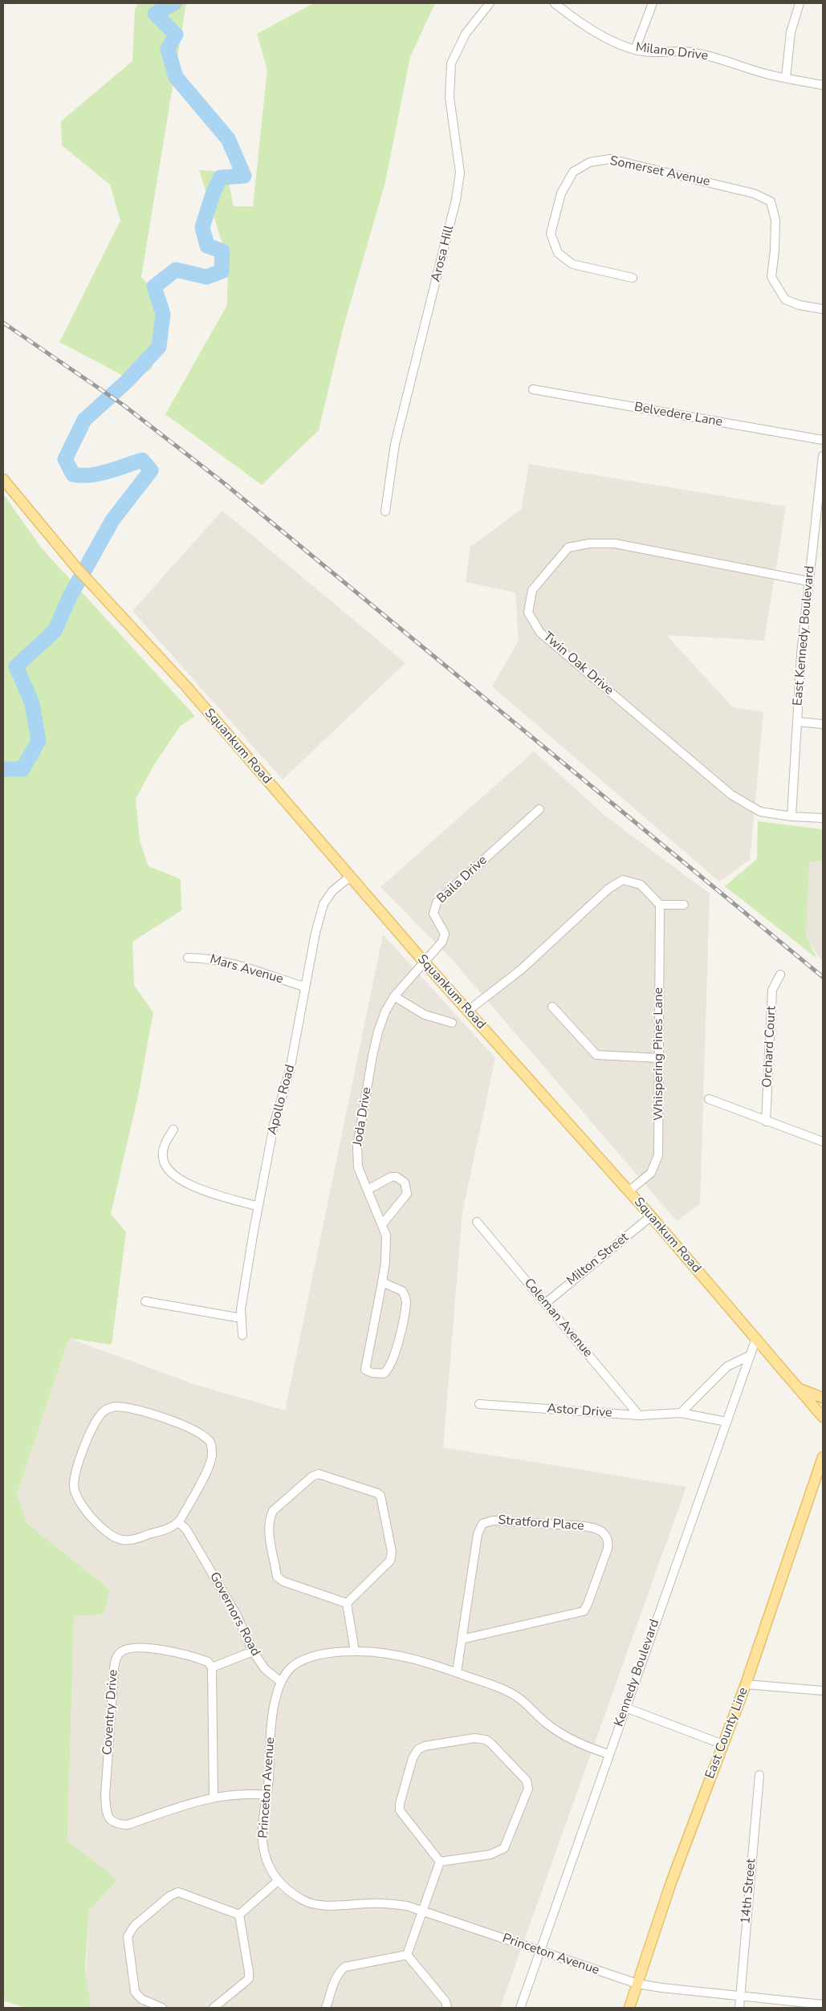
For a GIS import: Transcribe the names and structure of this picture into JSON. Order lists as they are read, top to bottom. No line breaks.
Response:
{"streets":{"main road":["Squankum Road","East County Line"],"street":["Milano Drive","Somerset Avenue","Arosa Hill","Belvedere Lane","East Kennedy Boulevard","Twin Oak Drive","Baila Drive","Mars Avenue","Orchard Court","Whispering Pines Lane","Apollo Road","Joda Drive","Milton Street","Coleman Avenue","Astor Drive","Stratford Place","Governors Road","Kennedy Boulevard","Coventry Drive","Princeton Avenue","14th Street"]},"crossings":[["East Kennedy Boulevard","Twin Oak Drive"],["Squankum Road","Baila Drive"],["Squankum Road","Whispering Pines Lane"],["Squankum Road","Apollo Road"],["Squankum Road","Joda Drive"],["Squankum Road","Milton Street"],["Squankum Road","Kennedy Boulevard"],["Baila Drive","Joda Drive"],["Mars Avenue","Apollo Road"],["Milton Street","Coleman Avenue"],["Coleman Avenue","Astor Drive"],["Astor Drive","Kennedy Boulevard"],["Stratford Place","Princeton Avenue"],["Governors Road","Princeton Avenue"],["Kennedy Boulevard","Princeton Avenue"],["Coventry Drive","Princeton Avenue"],["East County Line","Princeton Avenue"],["Princeton Avenue","14th Street"]]}
